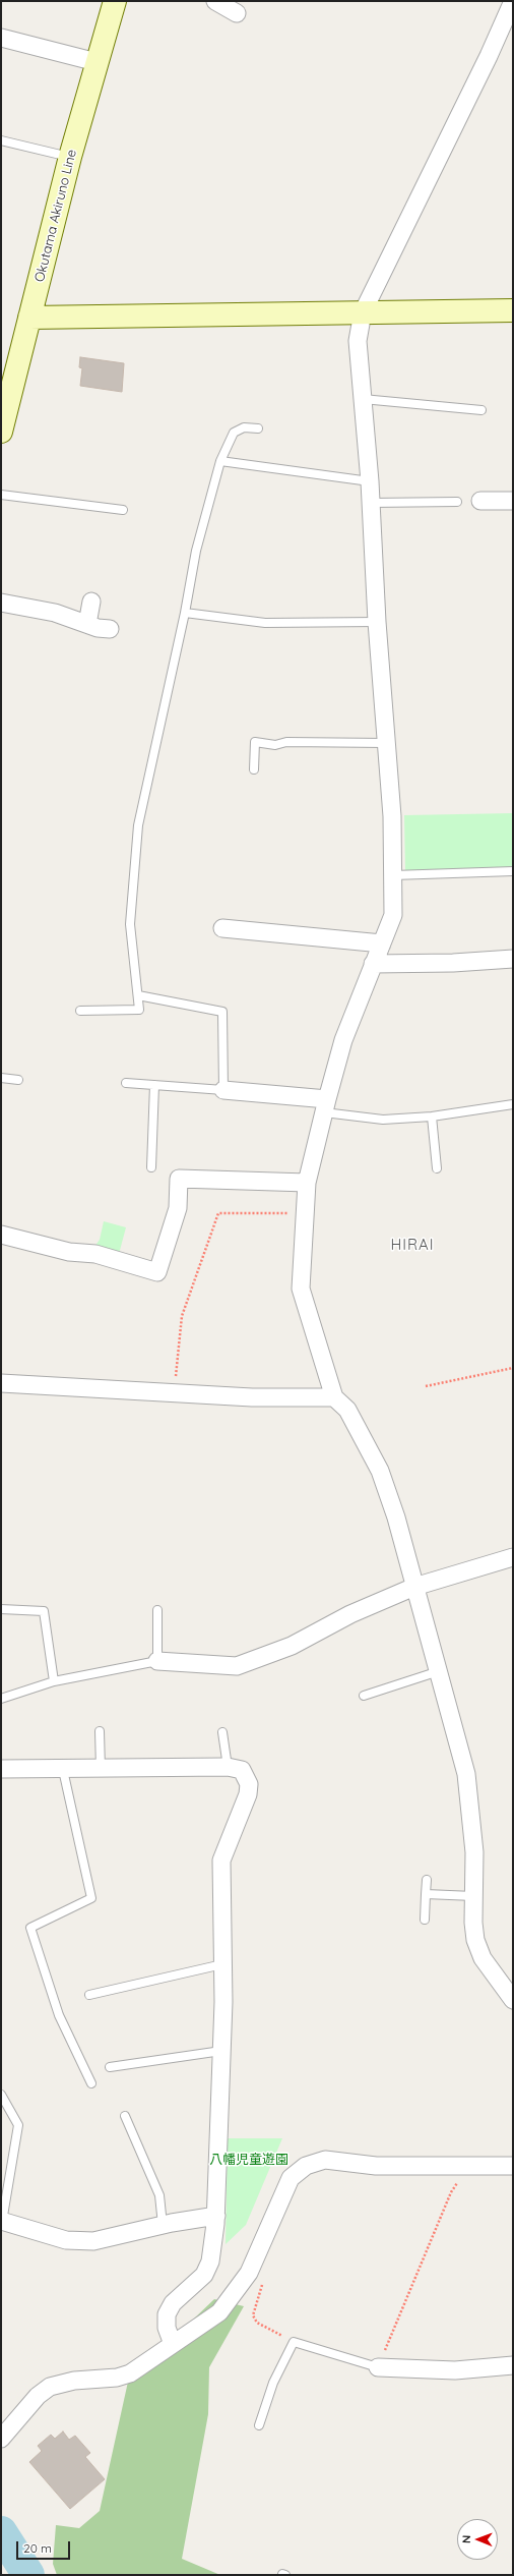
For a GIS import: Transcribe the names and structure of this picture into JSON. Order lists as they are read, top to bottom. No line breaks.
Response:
{"streets":{"street":["Okutama Akiruno Line"]},"districts":["HIRAI"],"parks":["八幡児童遊園"],"scale_bar":"20 m","north":"left"}
